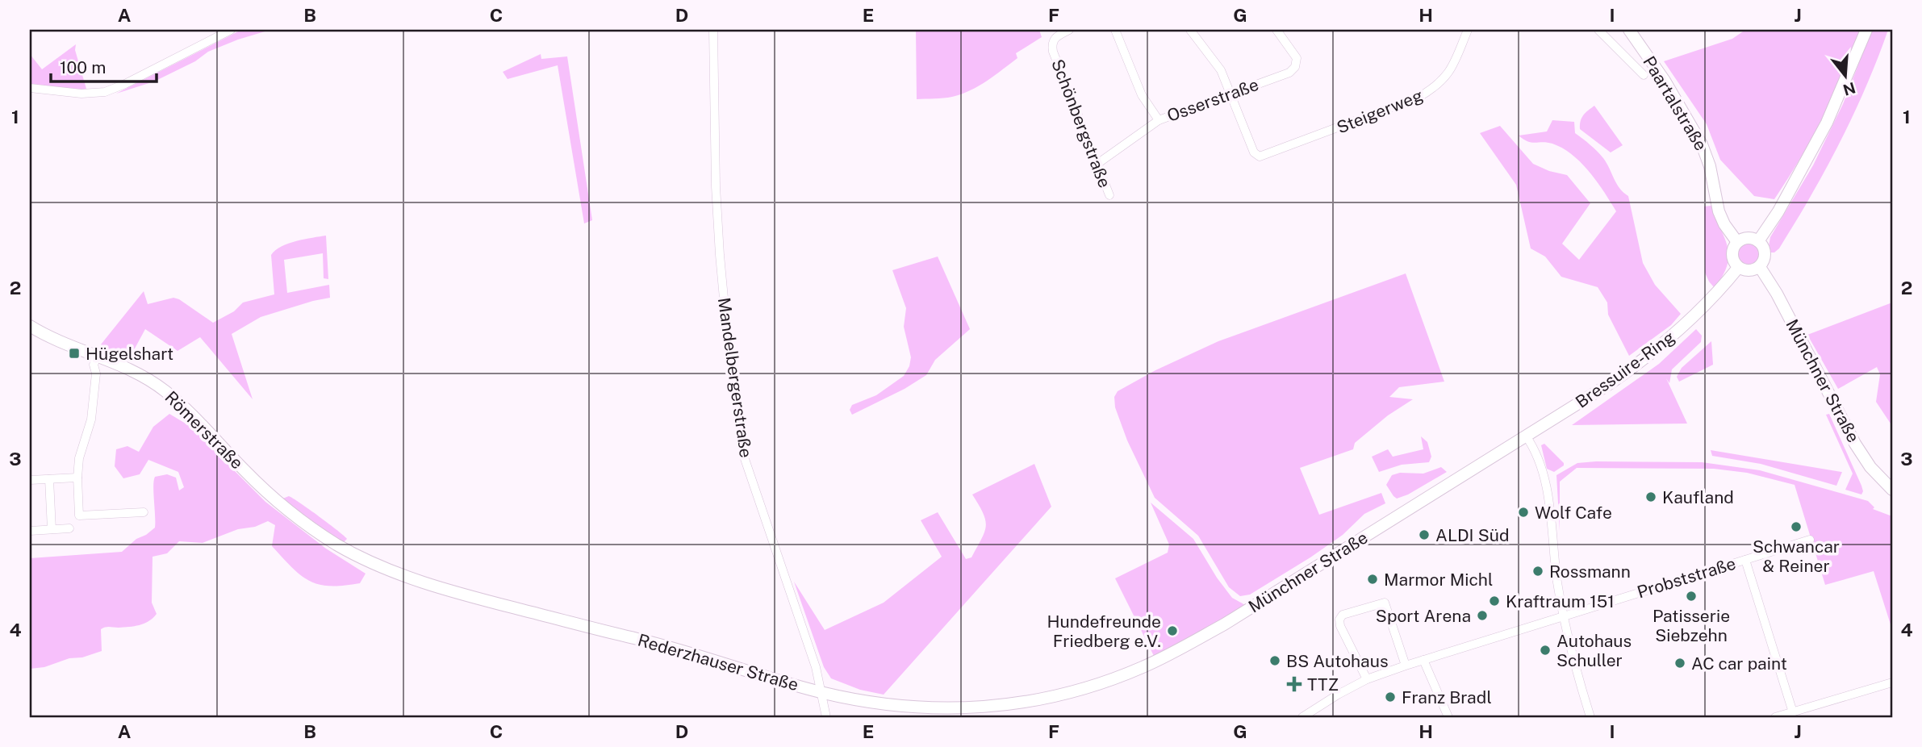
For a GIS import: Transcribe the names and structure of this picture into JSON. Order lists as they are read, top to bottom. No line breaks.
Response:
{"streets":{"main road":["Paartalstraße","Bressuire-Ring","Münchner Straße","Römerstraße","Rederzhauser Straße"],"street":["Osserstraße","Steigerweg","Schönbergstraße","Mandelbergerstraße","Probststraße"]},"crossings":[["Osserstraße","Steigerweg"],["Osserstraße","Schönbergstraße"],["Paartalstraße","Bressuire-Ring"],["Paartalstraße","Münchner Straße"],["Bressuire-Ring","Münchner Straße"],["Mandelbergerstraße","Rederzhauser Straße"],["Münchner Straße","Rederzhauser Straße"],["Römerstraße","Rederzhauser Straße"]],"places":{"transit":["Hügelshart"],"other":["Kaufland","Wolf Cafe","Schwancar & Reiner","ALDI Süd","Rossmann","Marmor Michl","Patisserie Siebzehn","Kraftraum 151","Sport Arena","Hundefreunde Friedberg e.V.","Autohaus Schuller","BS Autohaus","AC car paint","Franz Bradl"],"health":["TTZ"]},"scale_bar":"100 m","north":"bottom","grid":{"columns":["A","B","C","D","E","F","G","H","I","J"],"rows":["1","2","3","4"]}}
